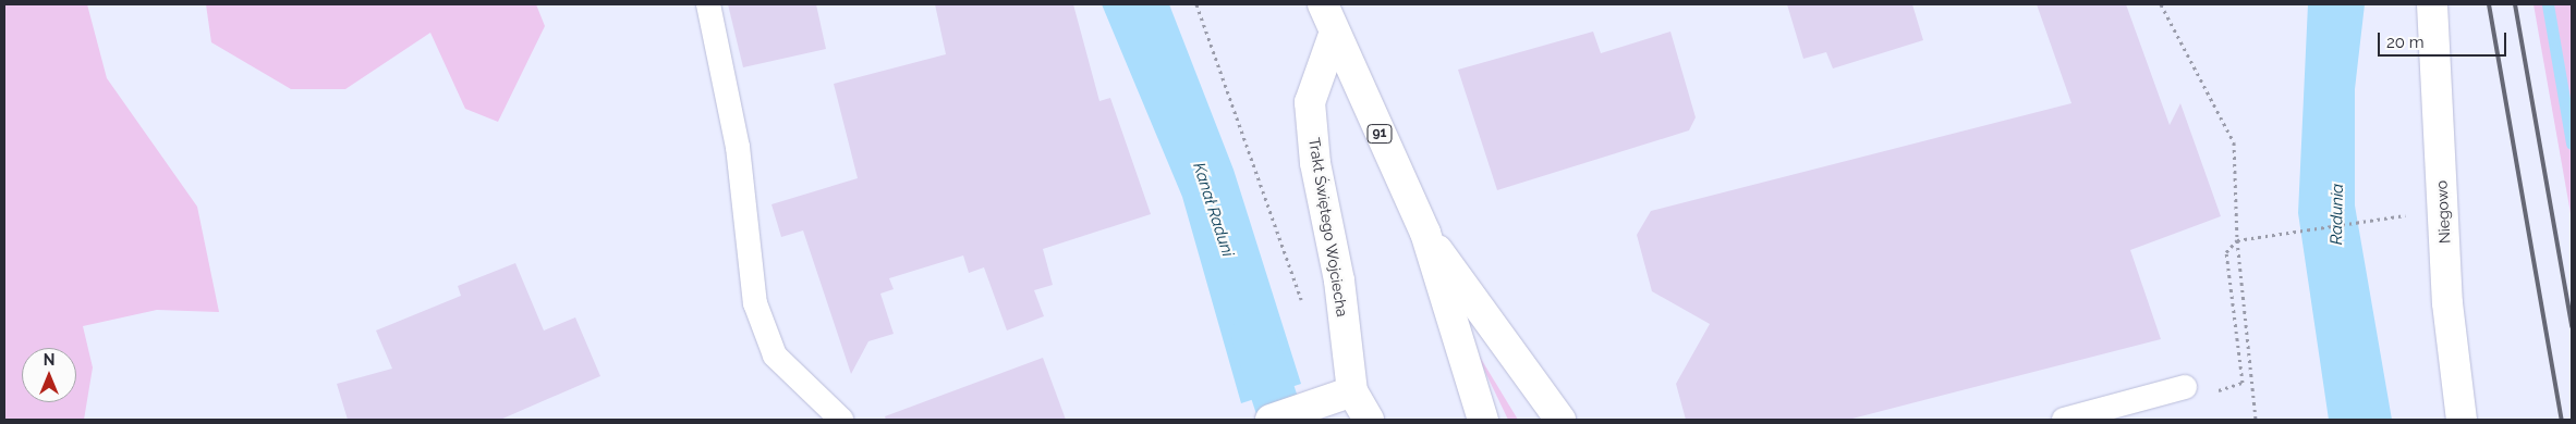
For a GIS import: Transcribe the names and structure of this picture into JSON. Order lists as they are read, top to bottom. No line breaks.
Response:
{"streets":{"street":["91","Niegowo","Trakt Świętego Wojciecha"]},"crossings":[["91","Trakt Świętego Wojciecha"]],"water":["Kanał Raduni","Radunia"],"scale_bar":"20 m","north":"top"}
